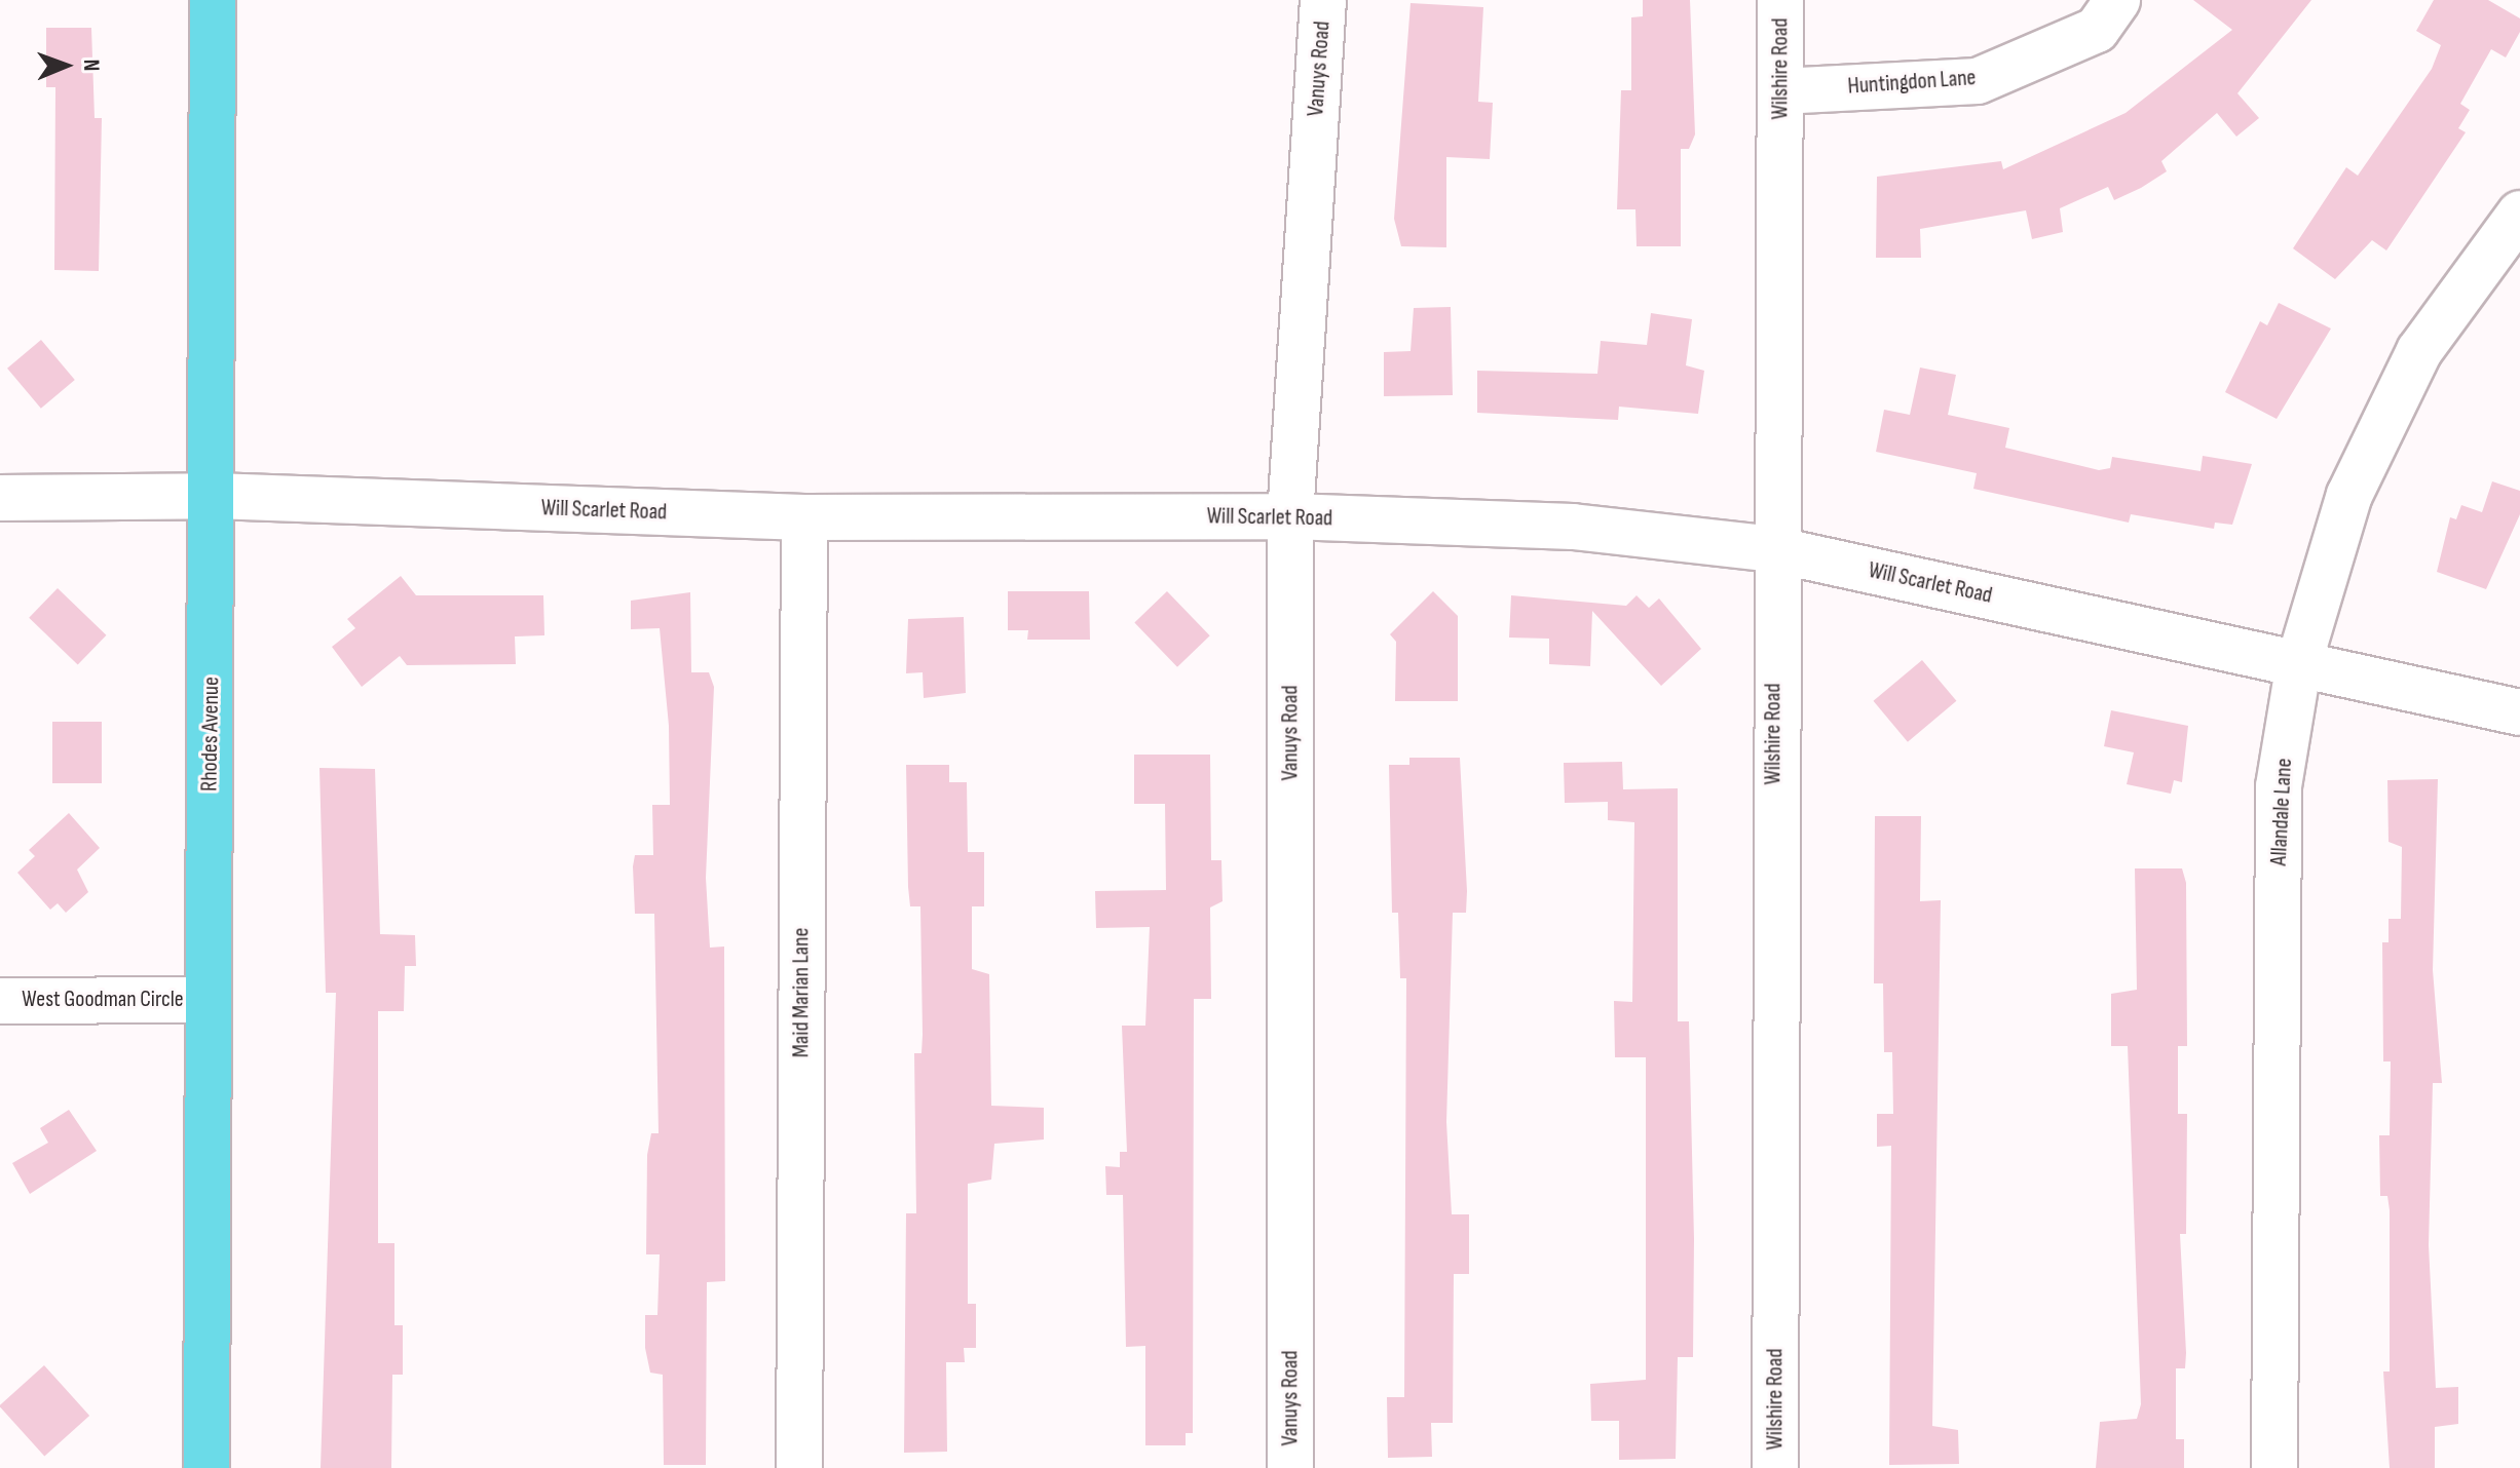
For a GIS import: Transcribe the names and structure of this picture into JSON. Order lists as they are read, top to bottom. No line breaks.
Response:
{"streets":{"main road":["Rhodes Avenue"],"street":["Vanuys Road","Wilshire Road","Huntingdon Lane","Will Scarlet Road","Allandale Lane","Maid Marian Lane","West Goodman Circle"]},"crossings":[["Vanuys Road","Will Scarlet Road"],["Wilshire Road","Huntingdon Lane"],["Wilshire Road","Will Scarlet Road"],["Will Scarlet Road","Rhodes Avenue"],["Will Scarlet Road","Allandale Lane"],["Will Scarlet Road","Maid Marian Lane"],["Rhodes Avenue","West Goodman Circle"]],"north":"right"}
